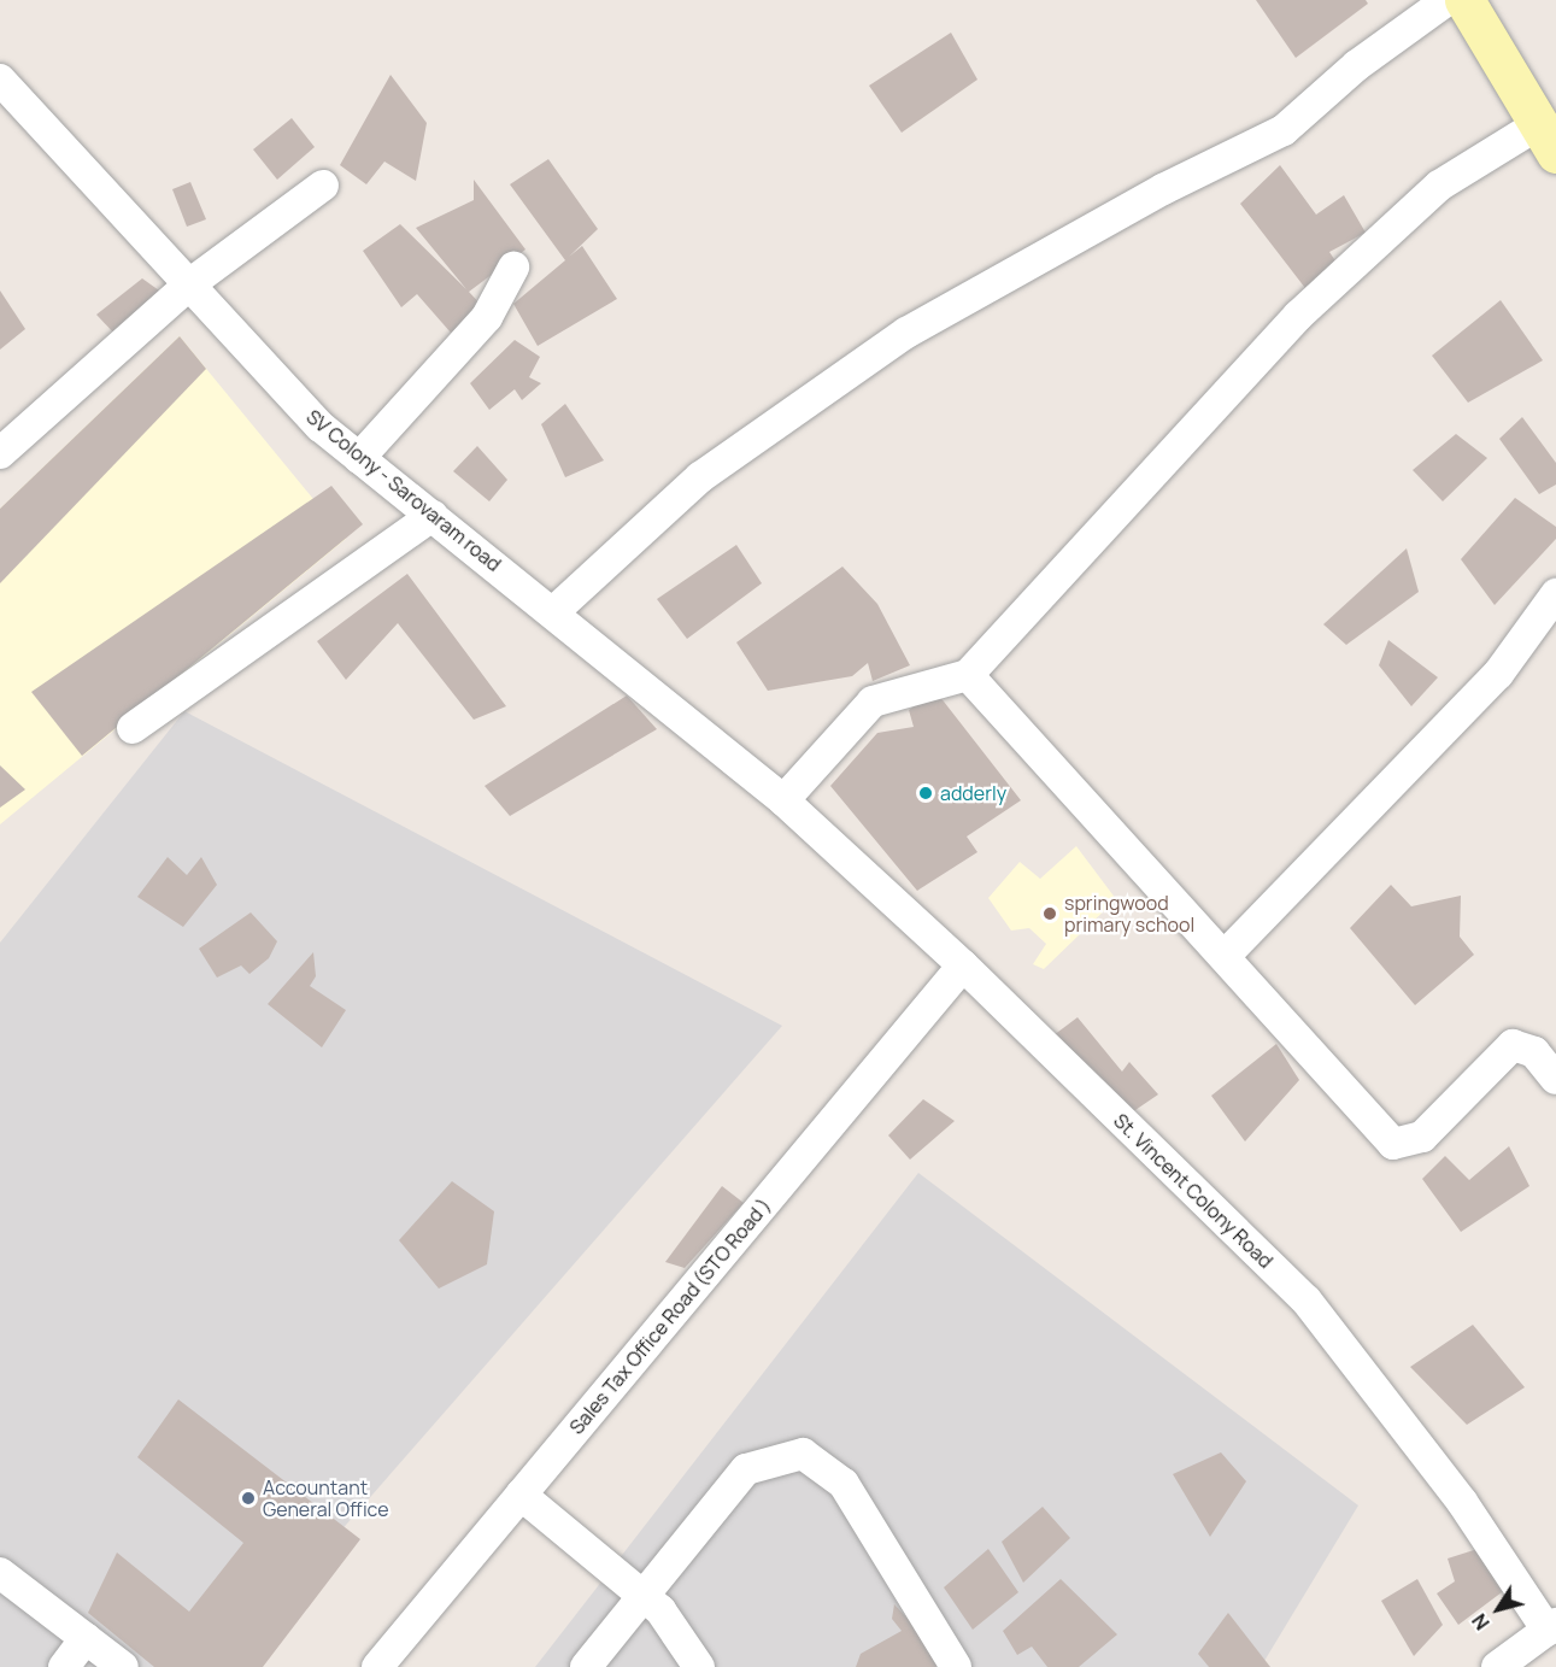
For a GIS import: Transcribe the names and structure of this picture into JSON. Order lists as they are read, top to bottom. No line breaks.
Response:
{"streets":{"street":["SV Colony - Sarovaram road","St. Vincent Colony Road","Sales Tax Office Road (STO Road )"]},"crossings":[["SV Colony - Sarovaram road","St. Vincent Colony Road"],["St. Vincent Colony Road","Sales Tax Office Road (STO Road )"]],"places":["adderly","springwood primary school","Accountant General Office"],"north":"bottom left"}
